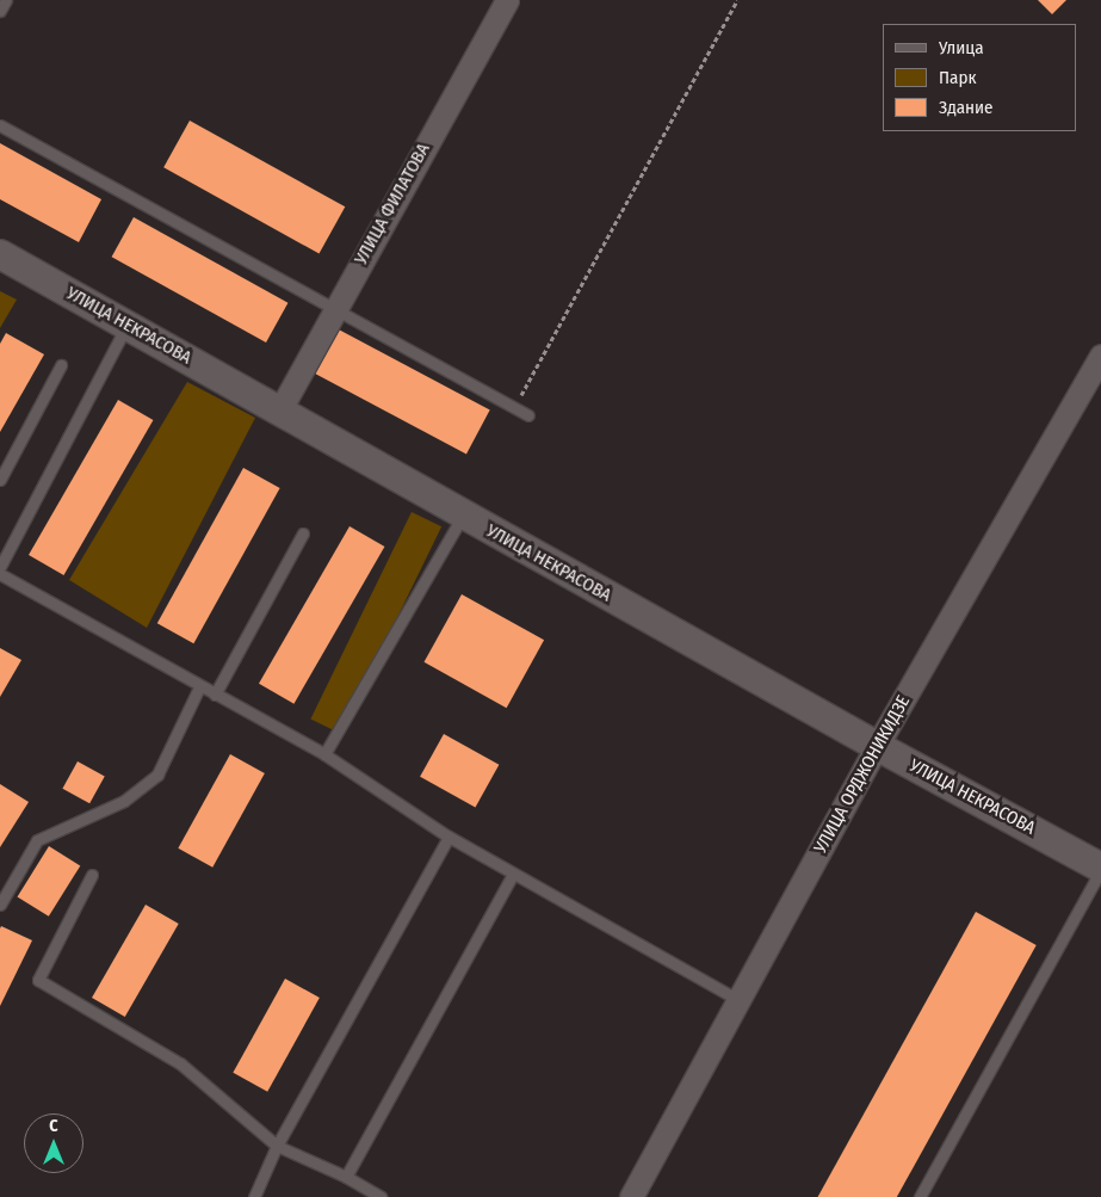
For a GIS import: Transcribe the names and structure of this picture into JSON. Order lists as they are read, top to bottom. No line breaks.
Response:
{"streets":{"street":["УЛИЦА ФИЛАТОВА","УЛИЦА НЕКРАСОВА","УЛИЦА ОРДЖОНИКИДЗЕ"]},"crossings":[["УЛИЦА ФИЛАТОВА","УЛИЦА НЕКРАСОВА"],["УЛИЦА НЕКРАСОВА","УЛИЦА ОРДЖОНИКИДЗЕ"]],"legend":["Улица","Парк","Здание"],"north":"top"}
